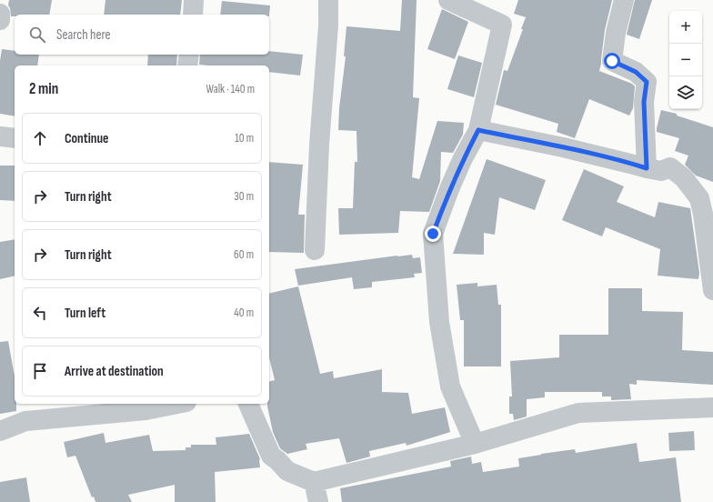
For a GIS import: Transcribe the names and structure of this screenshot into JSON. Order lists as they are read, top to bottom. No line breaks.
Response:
{"page":{"map_buttons":["+","−"],"search":"Search here","heading":["2 min","Walk · 140 m"],"list":[["Continue","10 m"],["Turn right","30 m"],["Turn right","60 m"],["Turn left","40 m"],"Arrive at destination"]}}
